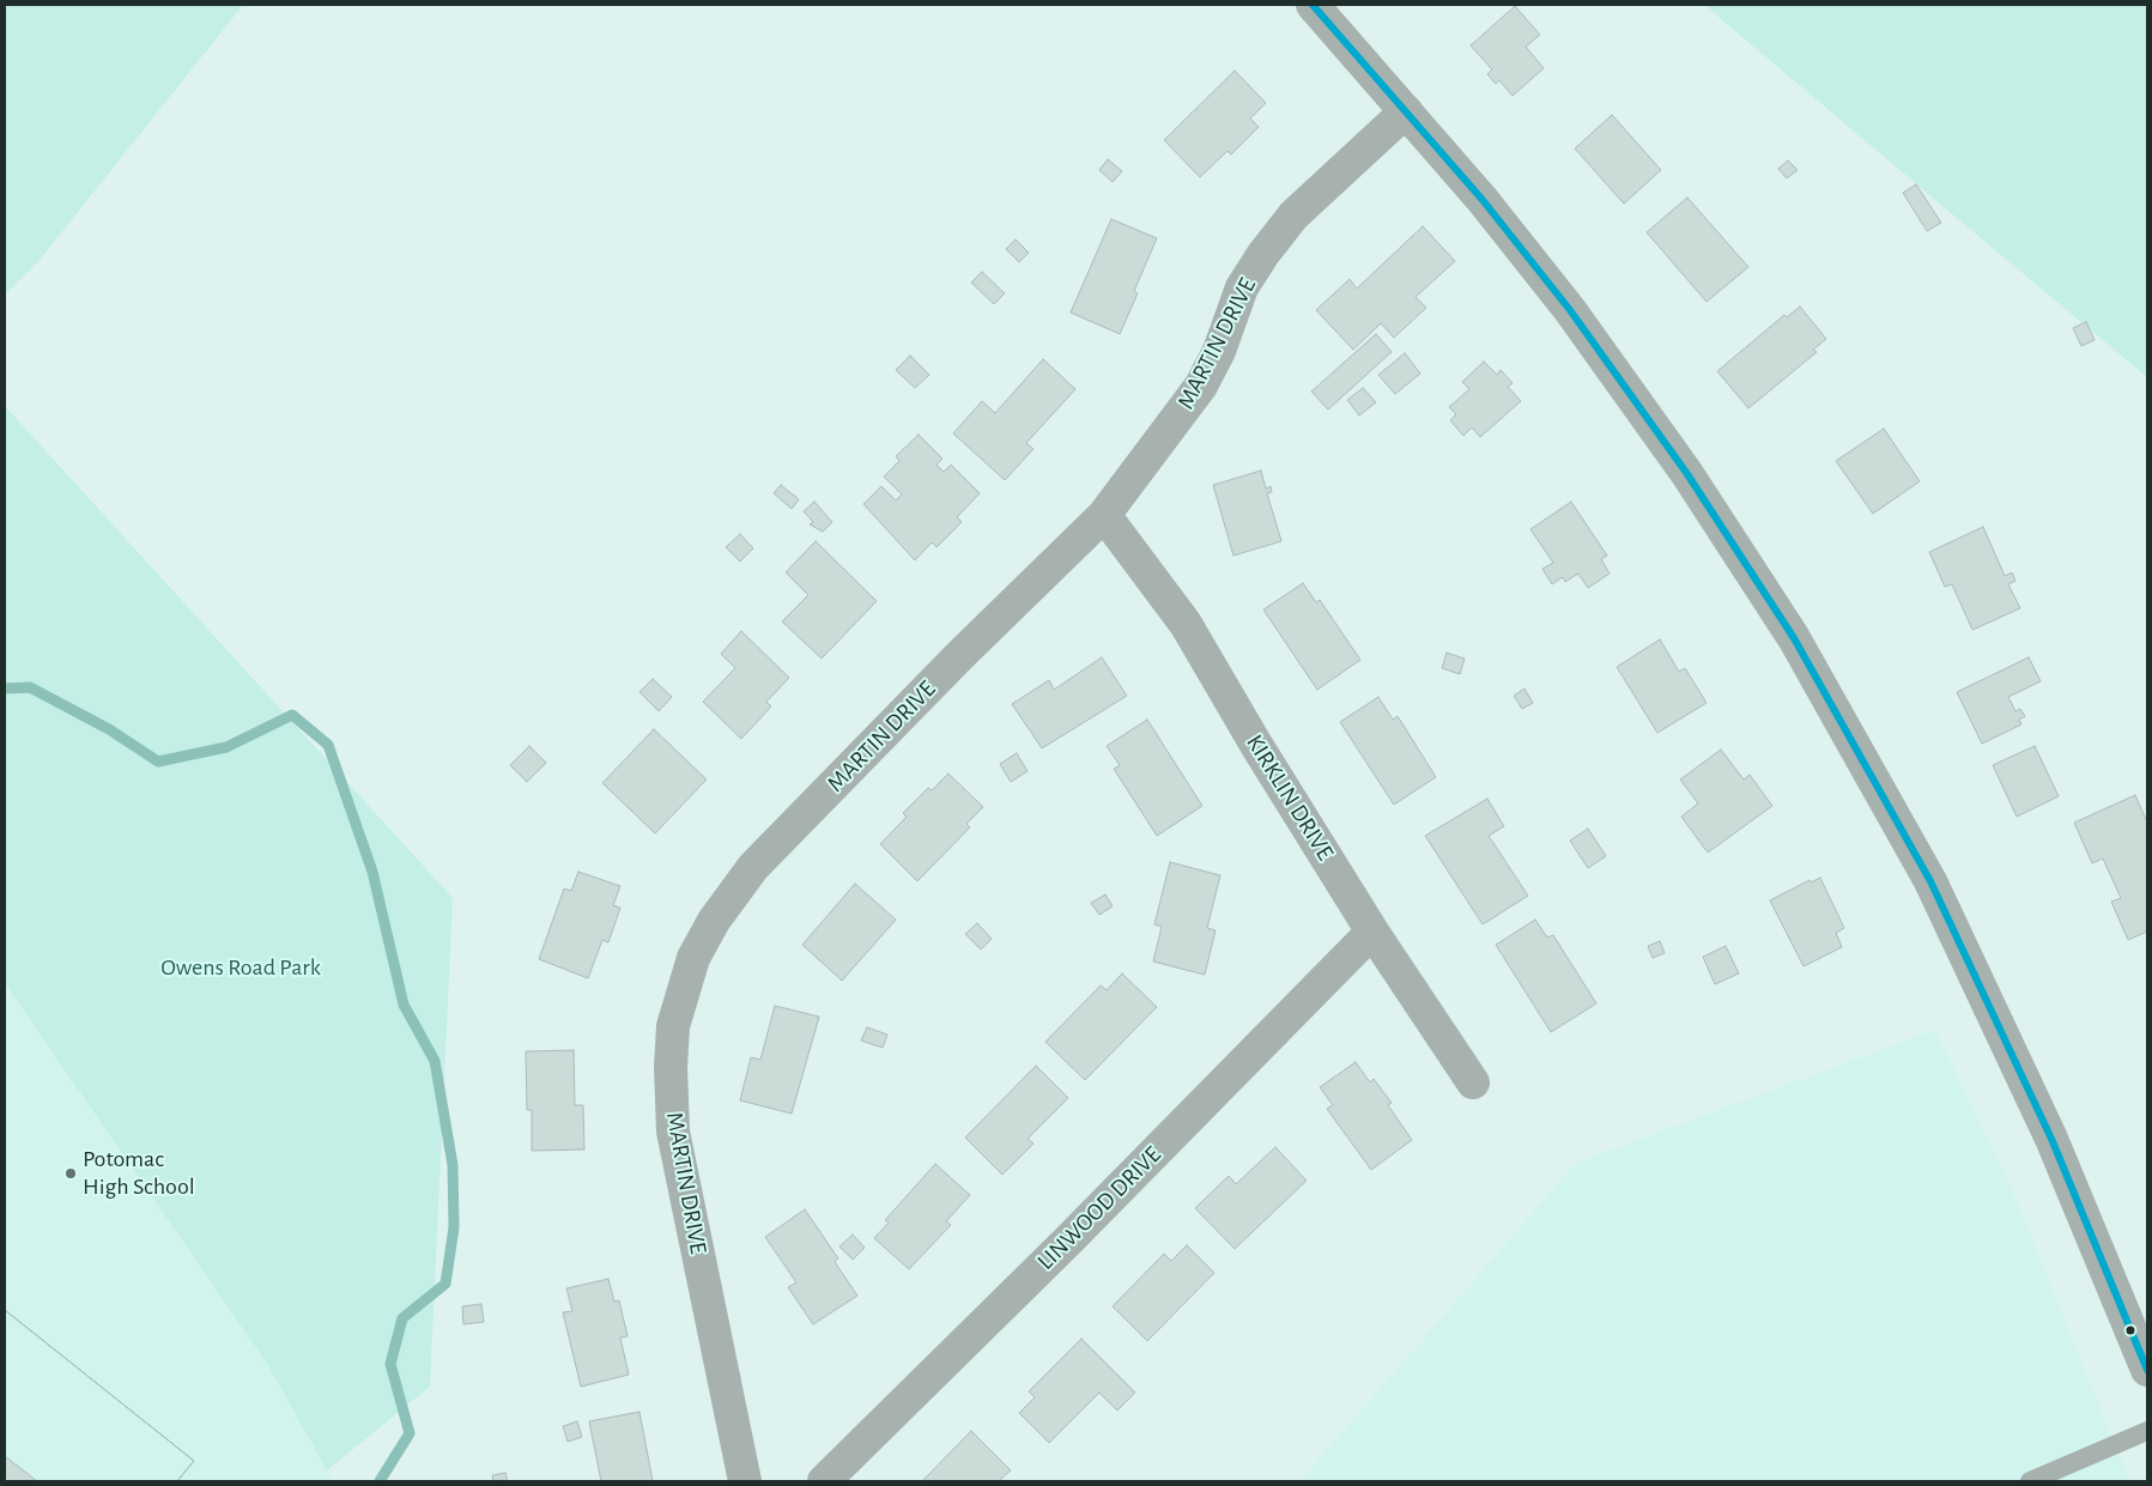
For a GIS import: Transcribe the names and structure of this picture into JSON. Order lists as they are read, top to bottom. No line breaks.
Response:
{"streets":{"street":["MARTIN DRIVE","KIRKLIN DRIVE","LINWOOD DRIVE"]},"crossings":[["MARTIN DRIVE","KIRKLIN DRIVE"],["KIRKLIN DRIVE","LINWOOD DRIVE"]],"parks":["Owens Road Park"],"places":["Potomac High School"]}
